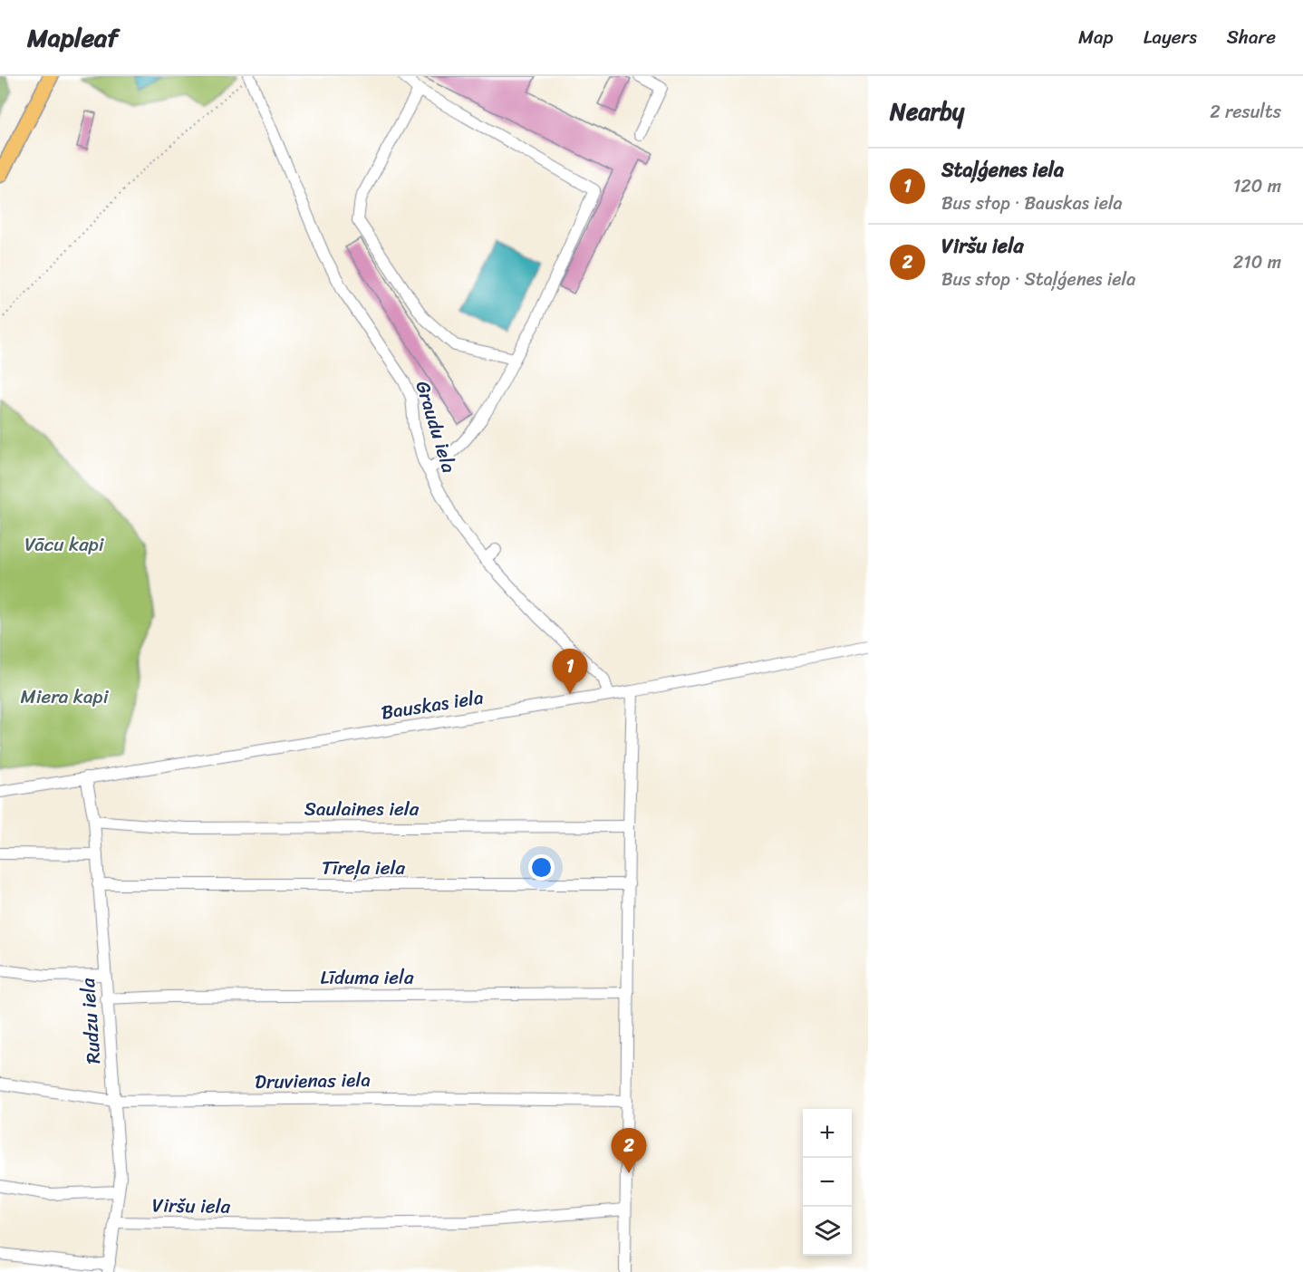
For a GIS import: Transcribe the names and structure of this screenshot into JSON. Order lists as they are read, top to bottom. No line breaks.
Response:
{"streets":{"street":["Graudu iela","Bauskas iela","Saulaines iela","Tīreļa iela","Līduma iela","Rudzu iela","Druvienas iela","Viršu iela"]},"crossings":[["Graudu iela","Bauskas iela"],["Bauskas iela","Rudzu iela"],["Saulaines iela","Rudzu iela"],["Tīreļa iela","Rudzu iela"],["Līduma iela","Rudzu iela"],["Rudzu iela","Druvienas iela"],["Rudzu iela","Viršu iela"]],"parks":["Vācu kapi","Miera kapi"],"page":{"header":"Mapleaf","nav":["Map","Layers","Share"],"heading":["Nearby","2 results"],"list":[{"mark":"1","name":"Staļģenes iela","note":"Bus stop · Bauskas iela","value":"120 m"},{"mark":"2","name":"Viršu iela","note":"Bus stop · Staļģenes iela","value":"210 m"}],"pins":["1","2"],"map_buttons":["+","−"]}}
